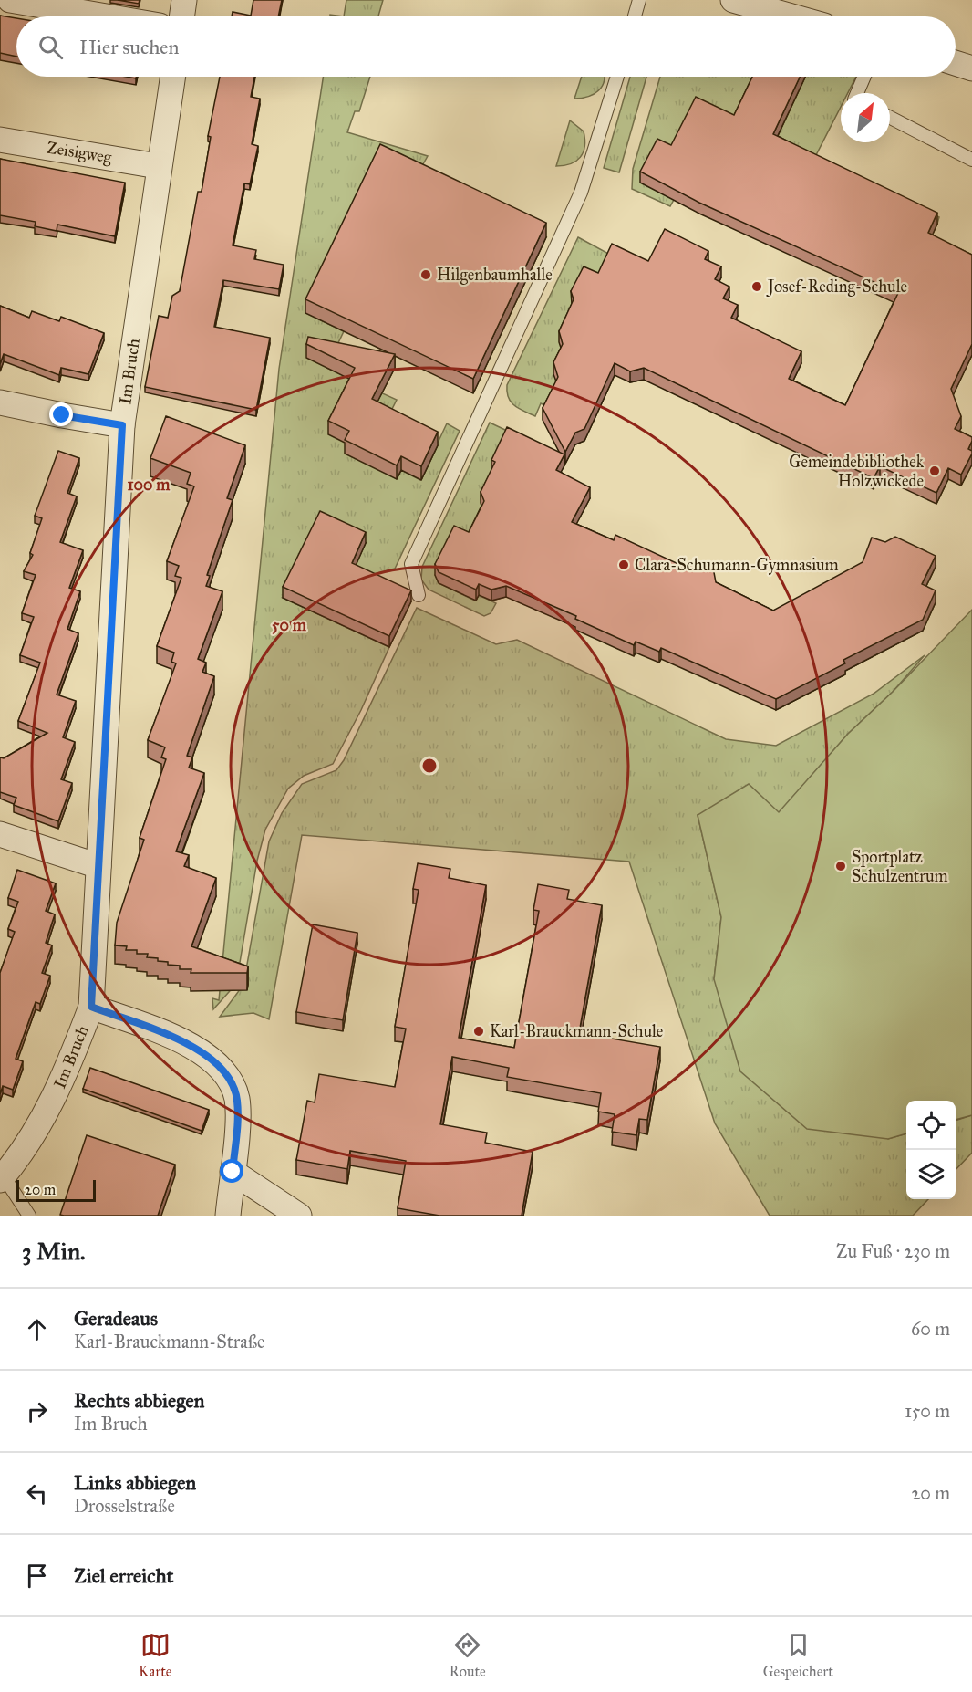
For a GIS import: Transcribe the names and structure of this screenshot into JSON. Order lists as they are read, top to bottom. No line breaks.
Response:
{"streets":{"street":["Zeisigweg","Im Bruch"]},"crossings":[["Zeisigweg","Im Bruch"]],"places":["Hilgenbaumhalle","Josef-Reding-Schule","Gemeindebibliothek Holzwickede","Clara-Schumann-Gymnasium","Sportplatz Schulzentrum","Karl-Brauckmann-Schule"],"scale_bar":"20 m","north":"top right","page":{"search":"Hier suchen","scale":"20 m","heading":["3 Min.","Zu Fuß · 230 m"],"list":[["Geradeaus","Karl-Brauckmann-Straße","60 m"],["Rechts abbiegen","Im Bruch","150 m"],["Links abbiegen","Drosselstraße","20 m"],"Ziel erreicht"],"nav":["Karte","Route","Gespeichert"]},"rings":["100 m","50 m"]}
